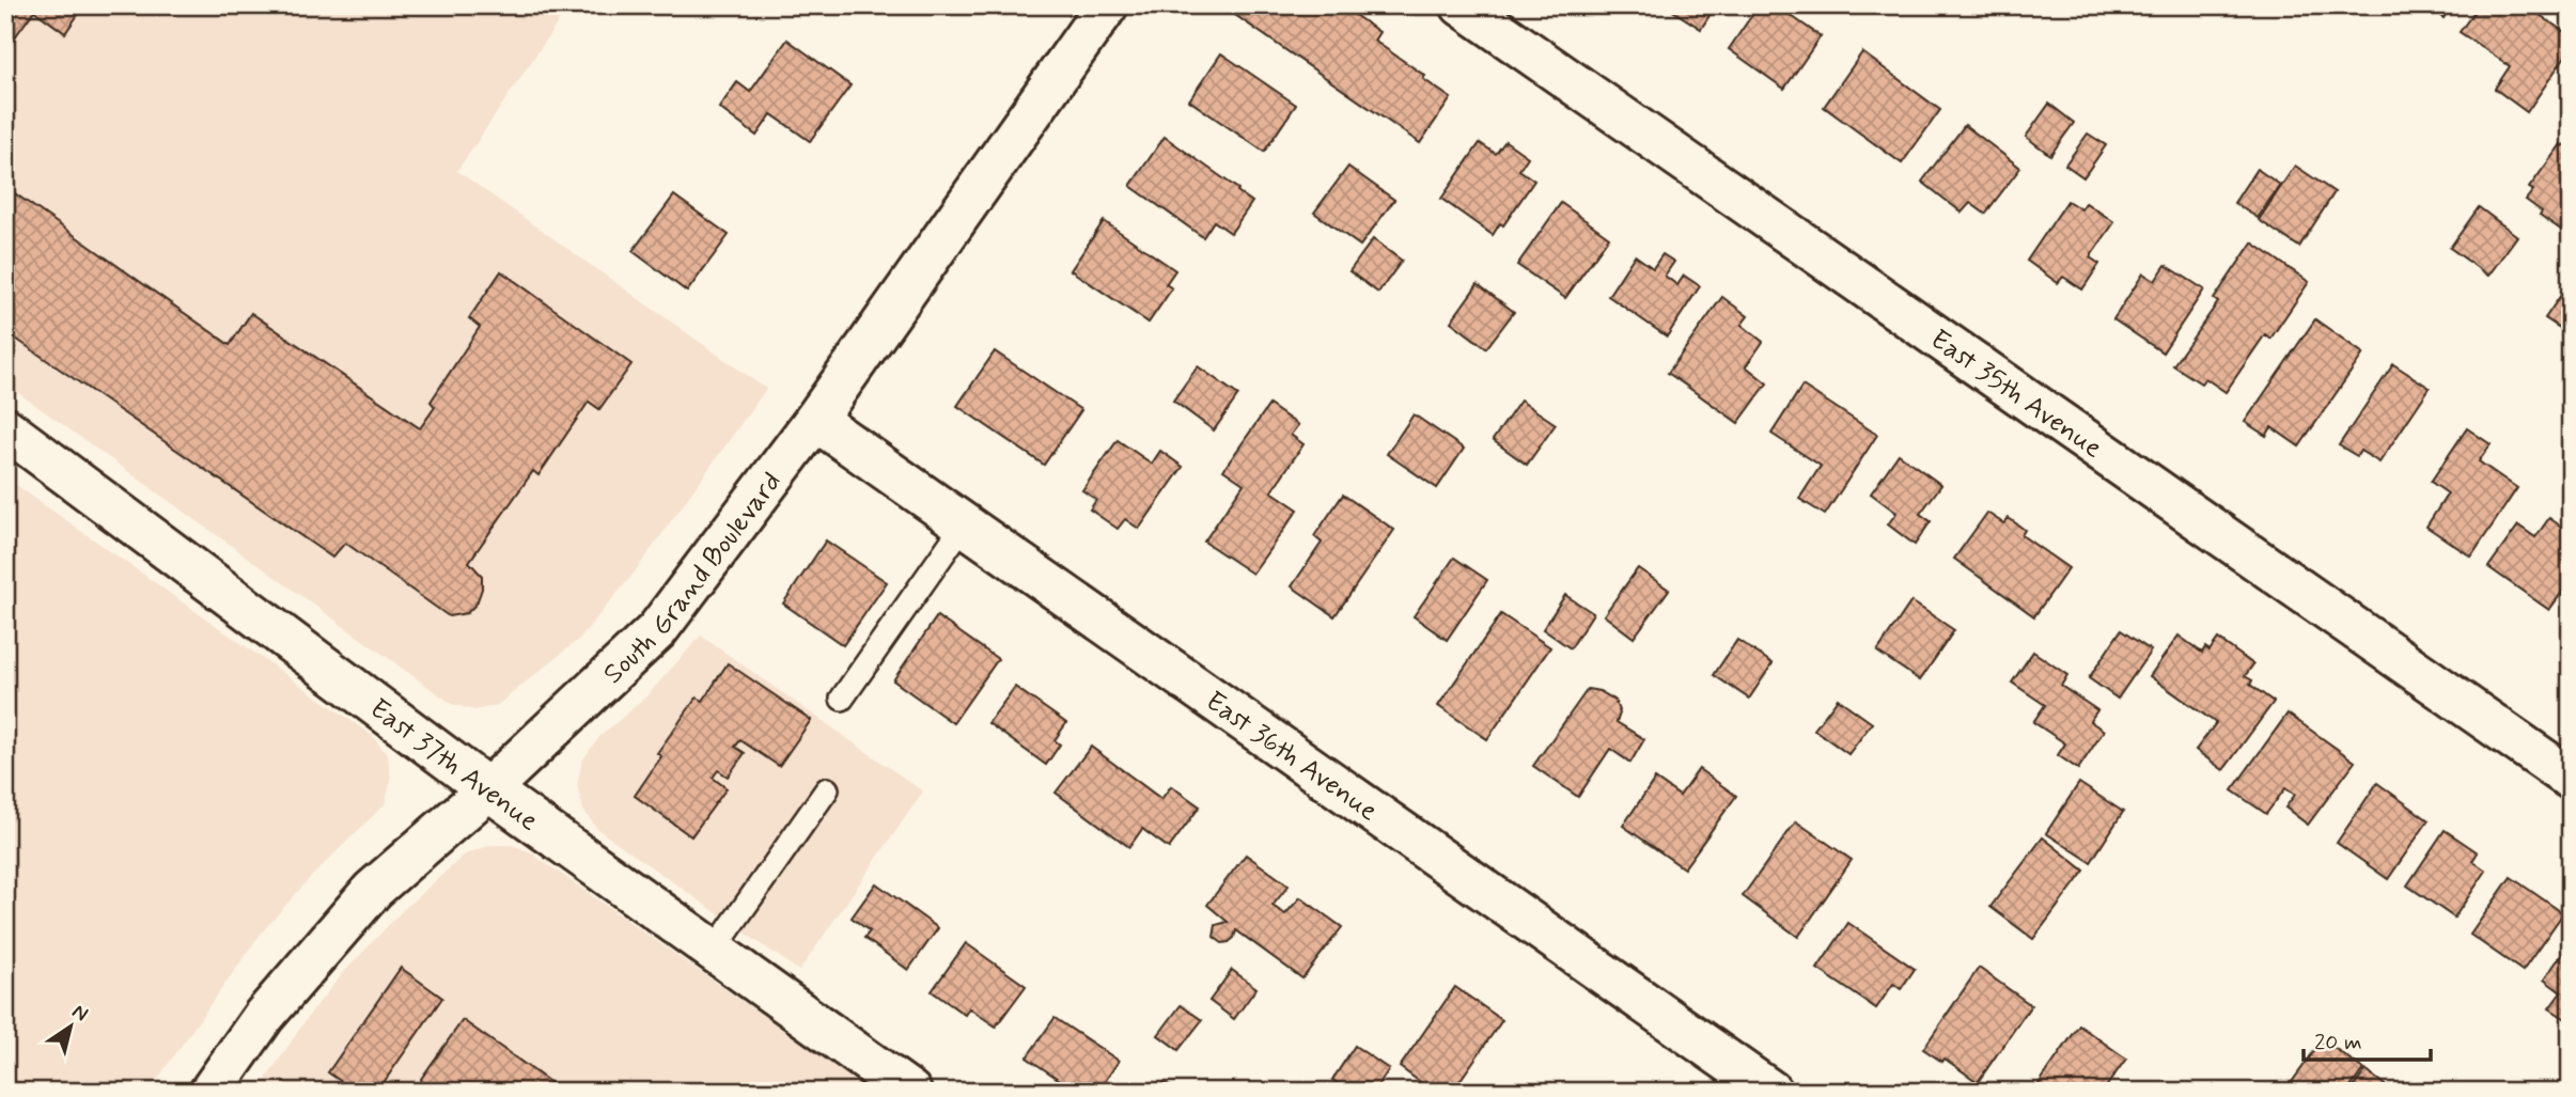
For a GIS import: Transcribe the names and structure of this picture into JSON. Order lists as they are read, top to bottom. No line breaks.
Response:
{"streets":{"street":["East 35th Avenue","South Grand Boulevard","East 36th Avenue","East 37th Avenue"]},"crossings":[["South Grand Boulevard","East 36th Avenue"],["South Grand Boulevard","East 37th Avenue"]],"scale_bar":"20 m","north":"top right"}
